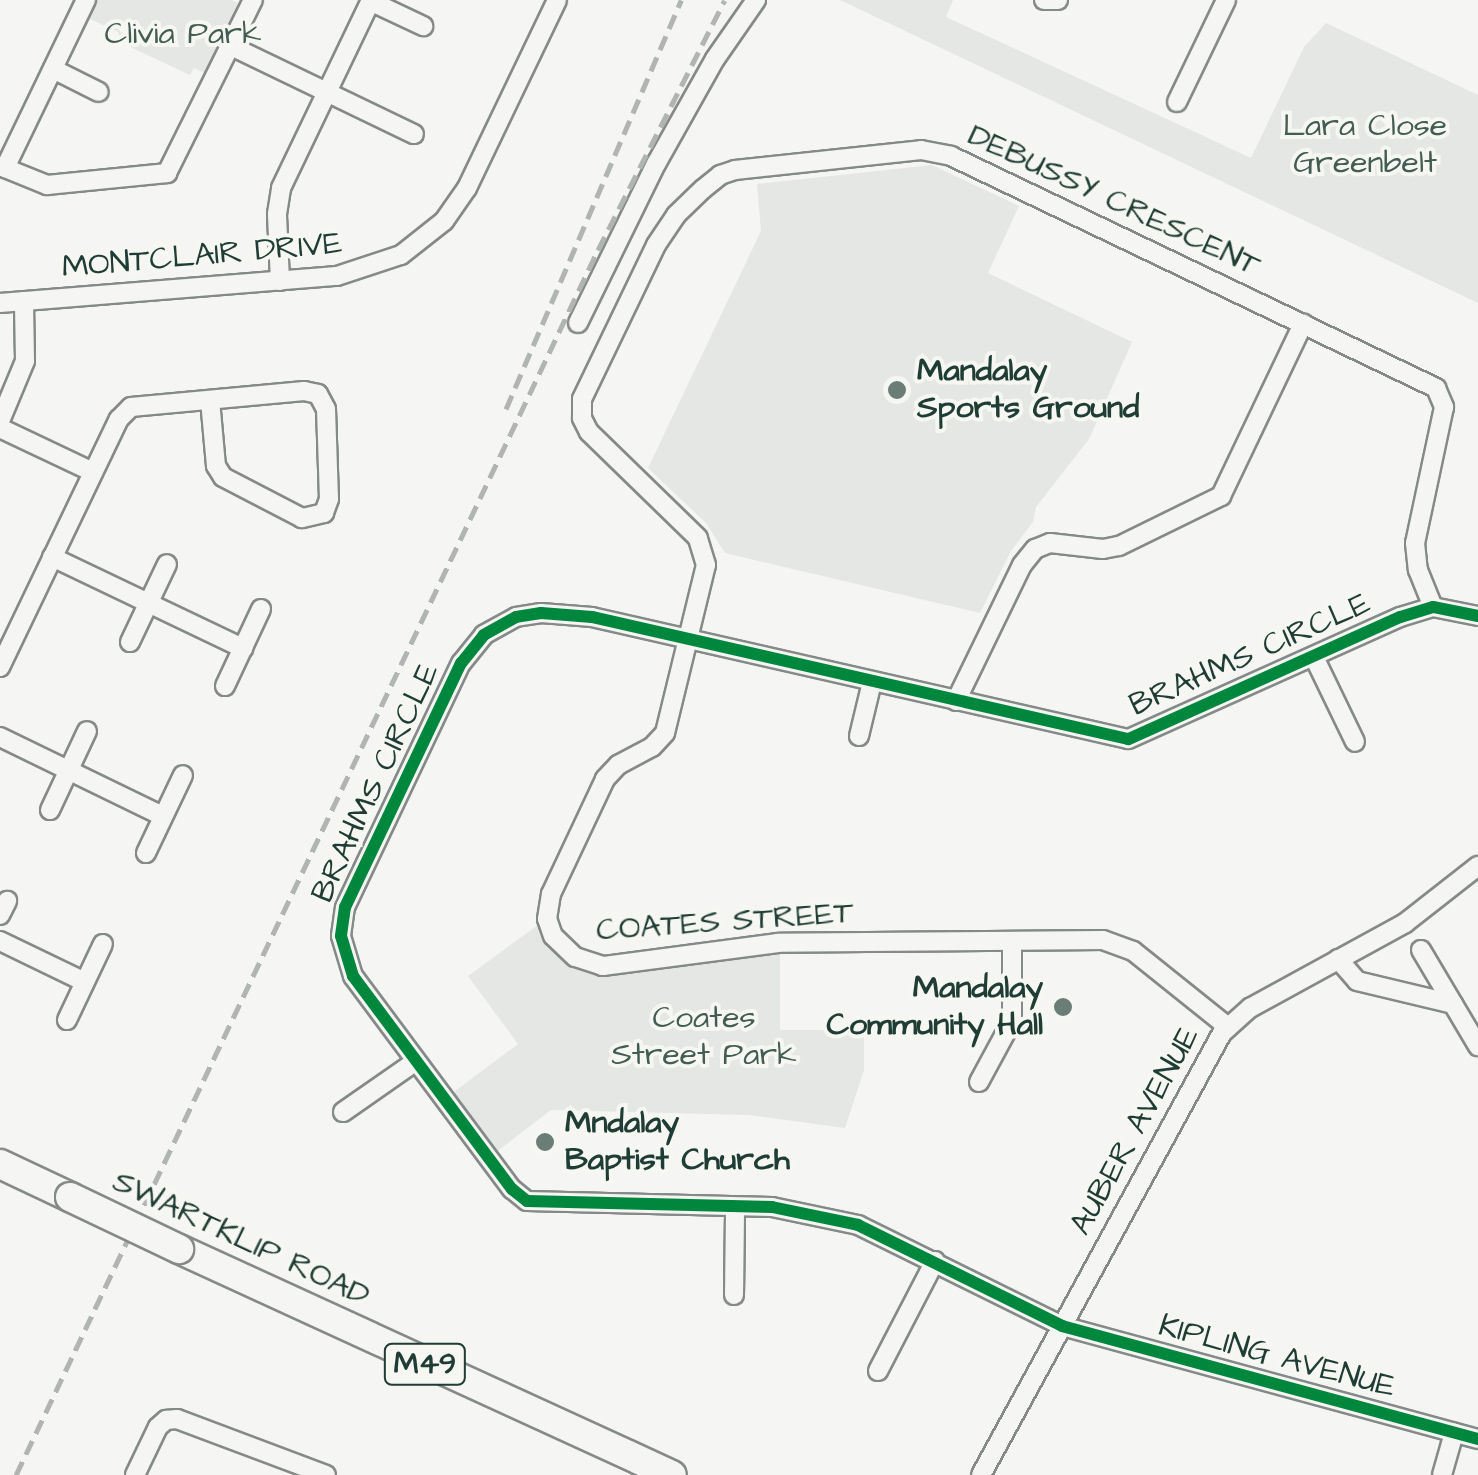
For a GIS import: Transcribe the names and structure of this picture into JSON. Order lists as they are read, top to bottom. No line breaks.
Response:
{"streets":{"main road":["SWARTKLIP ROAD","M49"],"street":["DEBUSSY CRESCENT","MONTCLAIR DRIVE","BRAHMS CIRCLE","COATES STREET","AUBER AVENUE","KIPLING AVENUE"]},"crossings":[["DEBUSSY CRESCENT","BRAHMS CIRCLE"],["DEBUSSY CRESCENT","COATES STREET"],["BRAHMS CIRCLE","COATES STREET"],["BRAHMS CIRCLE","AUBER AVENUE"],["BRAHMS CIRCLE","KIPLING AVENUE"],["COATES STREET","AUBER AVENUE"],["AUBER AVENUE","KIPLING AVENUE"]],"parks":["Clivia Park","Lara Close Greenbelt","Coates Street Park"],"places":["Mandalay Sports Ground","Mandalay Community Hall","Mndalay Baptist Church"]}
